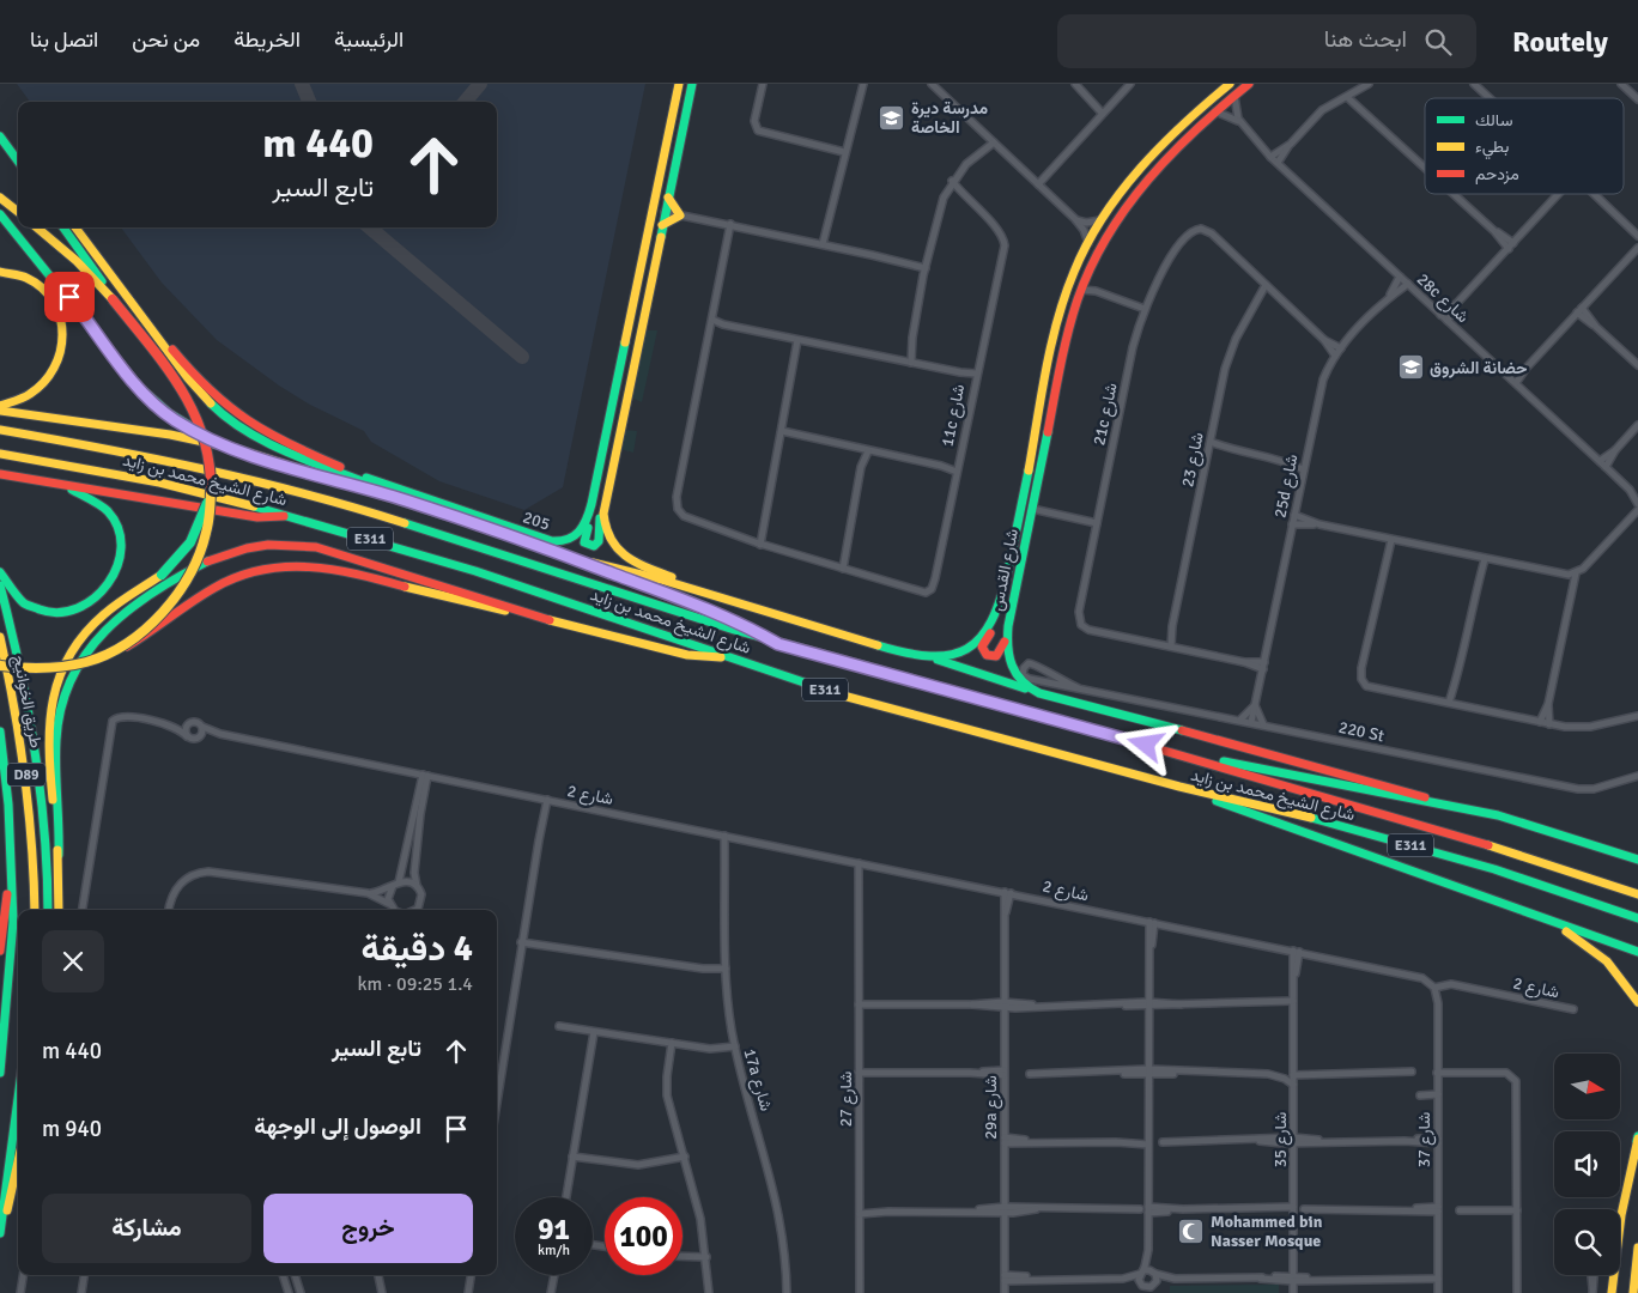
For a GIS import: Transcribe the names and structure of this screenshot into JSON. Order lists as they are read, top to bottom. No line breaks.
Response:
{"streets":{"main road":["شارع الشيخ محمد بن زايد","205","E311","شارع القدس","طريق الخوانيج","D89"],"street":["28c شارع","21c شارع","11c شارع","شارع 23","25d شارع","220 St","شارع 2","17a شارع","شارع 27","29a شارع","شارع 35","شارع 37"]},"crossings":[["28c شارع","25d شارع"],["28c شارع","شارع القدس"],["21c شارع","شارع 23"],["25d شارع","220 St"],["شارع 2","17a شارع"],["شارع 2","شارع 27"],["شارع 2","29a شارع"],["شارع 2","شارع 35"],["شارع 2","شارع 37"]],"places":{"school or university":["مدرسة ديرة الخاصة","حضانة الشروق"],"mosque":["Mohammed bin Nasser Mosque"]},"legend":["سالك","بطيء","مزدحم"],"north":"right","page":{"header":"Routely","search":"ابحث هنا","nav":["الرئيسية","الخريطة","من نحن","اتصل بنا"],"turn":["440 m","تابع السير"],"heading":["4 دقيقة","1.4 km · 09:25"],"list":[{"name":"تابع السير","value":"440 m"},{"name":"الوصول إلى الوجهة","value":"940 m"}],"buttons":["خروج","مشاركة"],"speed":"91 km/h","limit":"100"}}
